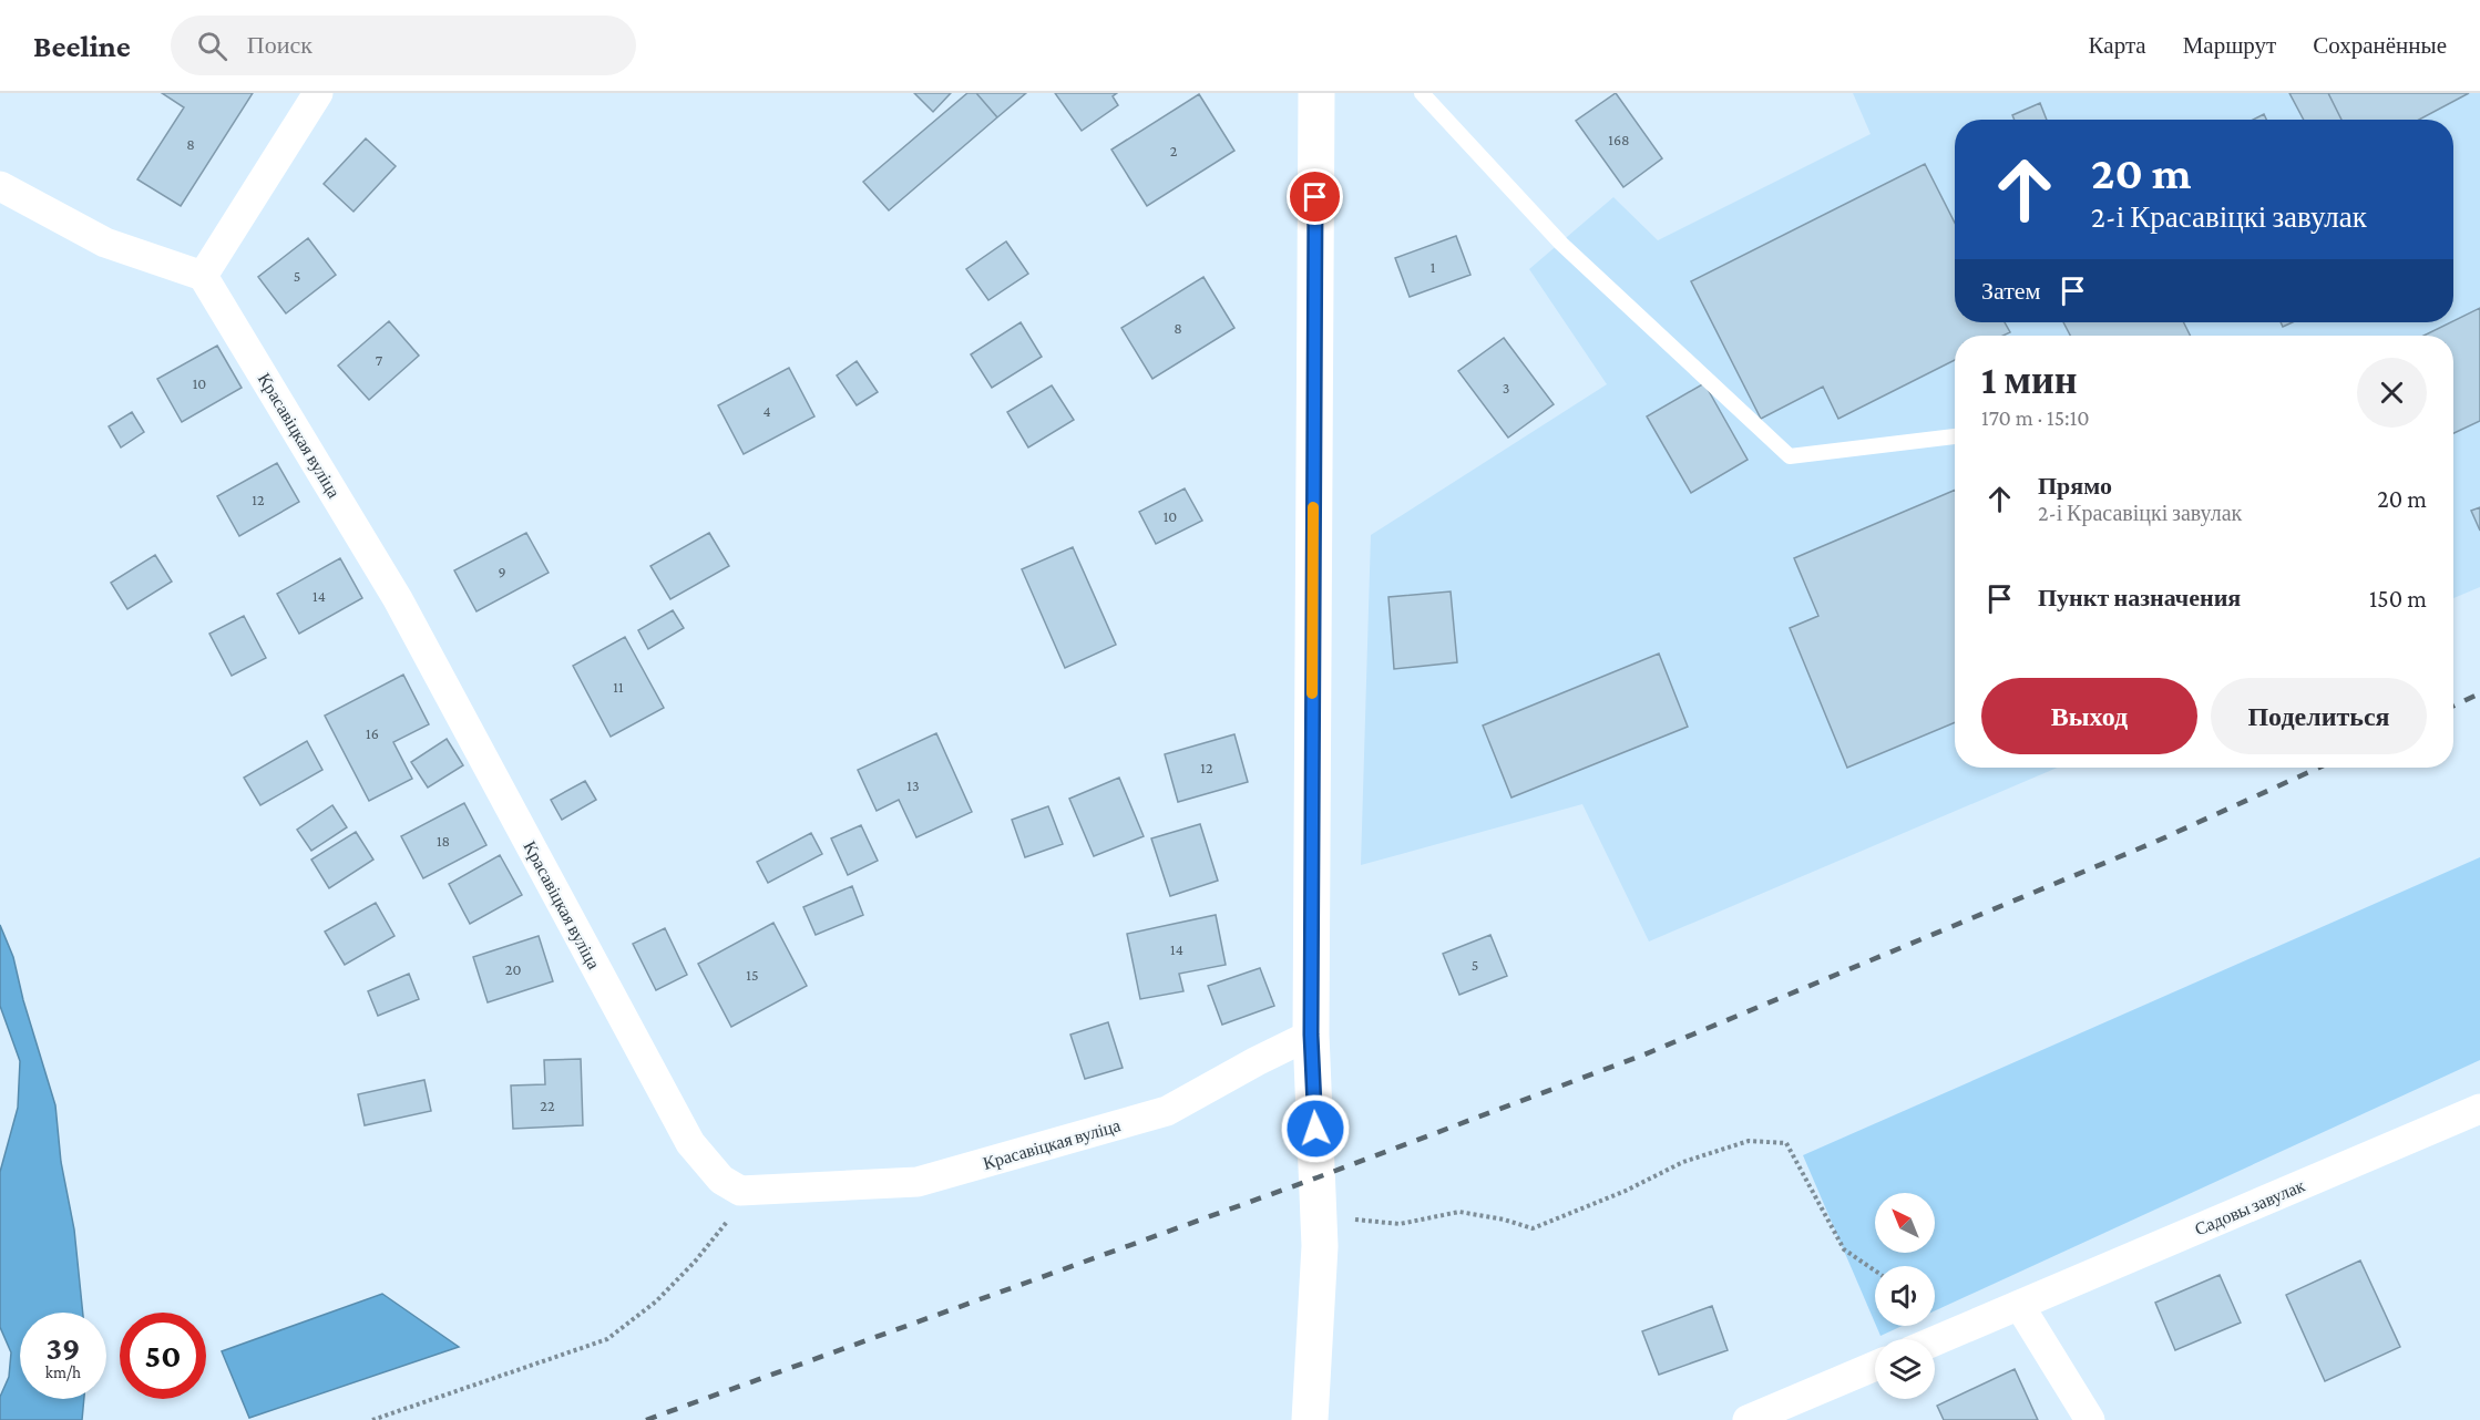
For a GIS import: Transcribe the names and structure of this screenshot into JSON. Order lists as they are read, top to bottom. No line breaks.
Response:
{"streets":{"street":["Красавіцкая вуліца","Садовы завулак"]},"house_numbers":["168","8","2","1","5","8","7","10","3","4","12","10","9","14","11","16","12","13","18","14","5","20","15","22"],"north":"top left","page":{"header":"Beeline","search":"Поиск","nav":["Карта","Маршрут","Сохранённые"],"turn":["20 m","2-і Красавіцкі завулак"],"then":"Затем","heading":["1 мин","170 m · 15:10"],"list":[{"name":"Прямо","note":"2-і Красавіцкі завулак","value":"20 m"},{"name":"Пункт назначения","value":"150 m"}],"buttons":["Выход","Поделиться"],"speed":"39 km/h","limit":"50"}}
